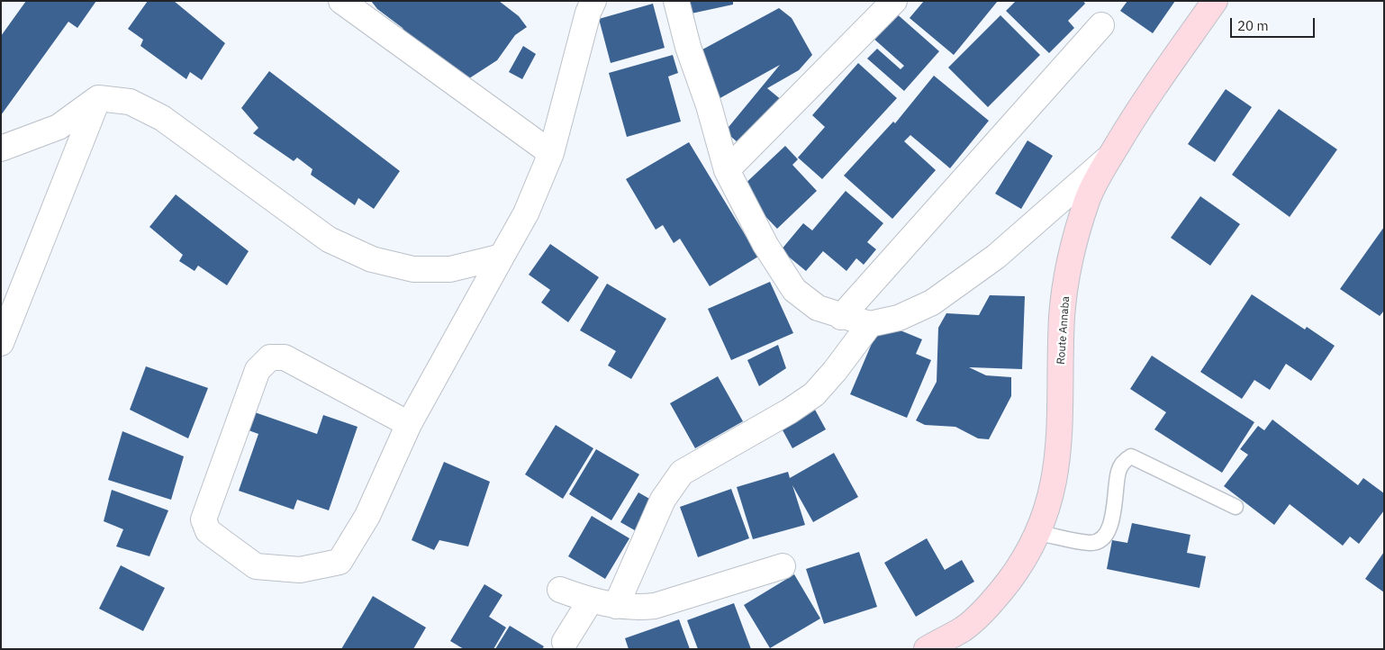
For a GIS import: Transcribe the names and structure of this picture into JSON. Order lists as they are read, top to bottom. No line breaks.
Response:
{"streets":{"main road":["Route Annaba"]},"scale_bar":"20 m"}
